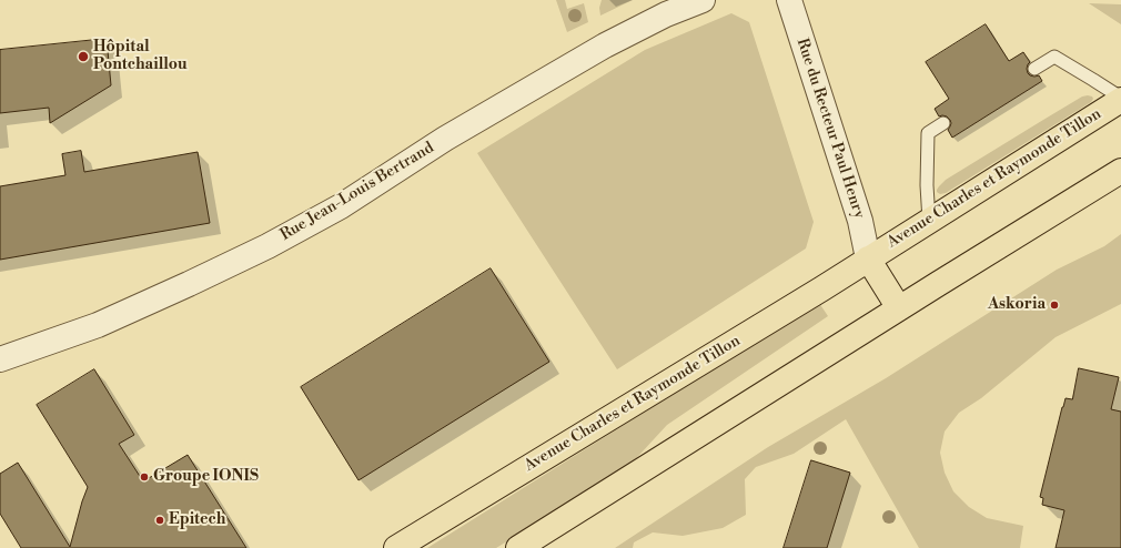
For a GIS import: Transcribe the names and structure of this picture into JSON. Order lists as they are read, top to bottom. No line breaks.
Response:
{"streets":{"main road":["Avenue Charles et Raymonde Tillon"],"street":["Rue du Recteur Paul Henry","Rue Jean-Louis Bertrand"]},"crossings":[["Rue du Recteur Paul Henry","Avenue Charles et Raymonde Tillon"]],"places":["Hôpital Pontchaillou","Askoria","Groupe IONIS","Epitech"]}
